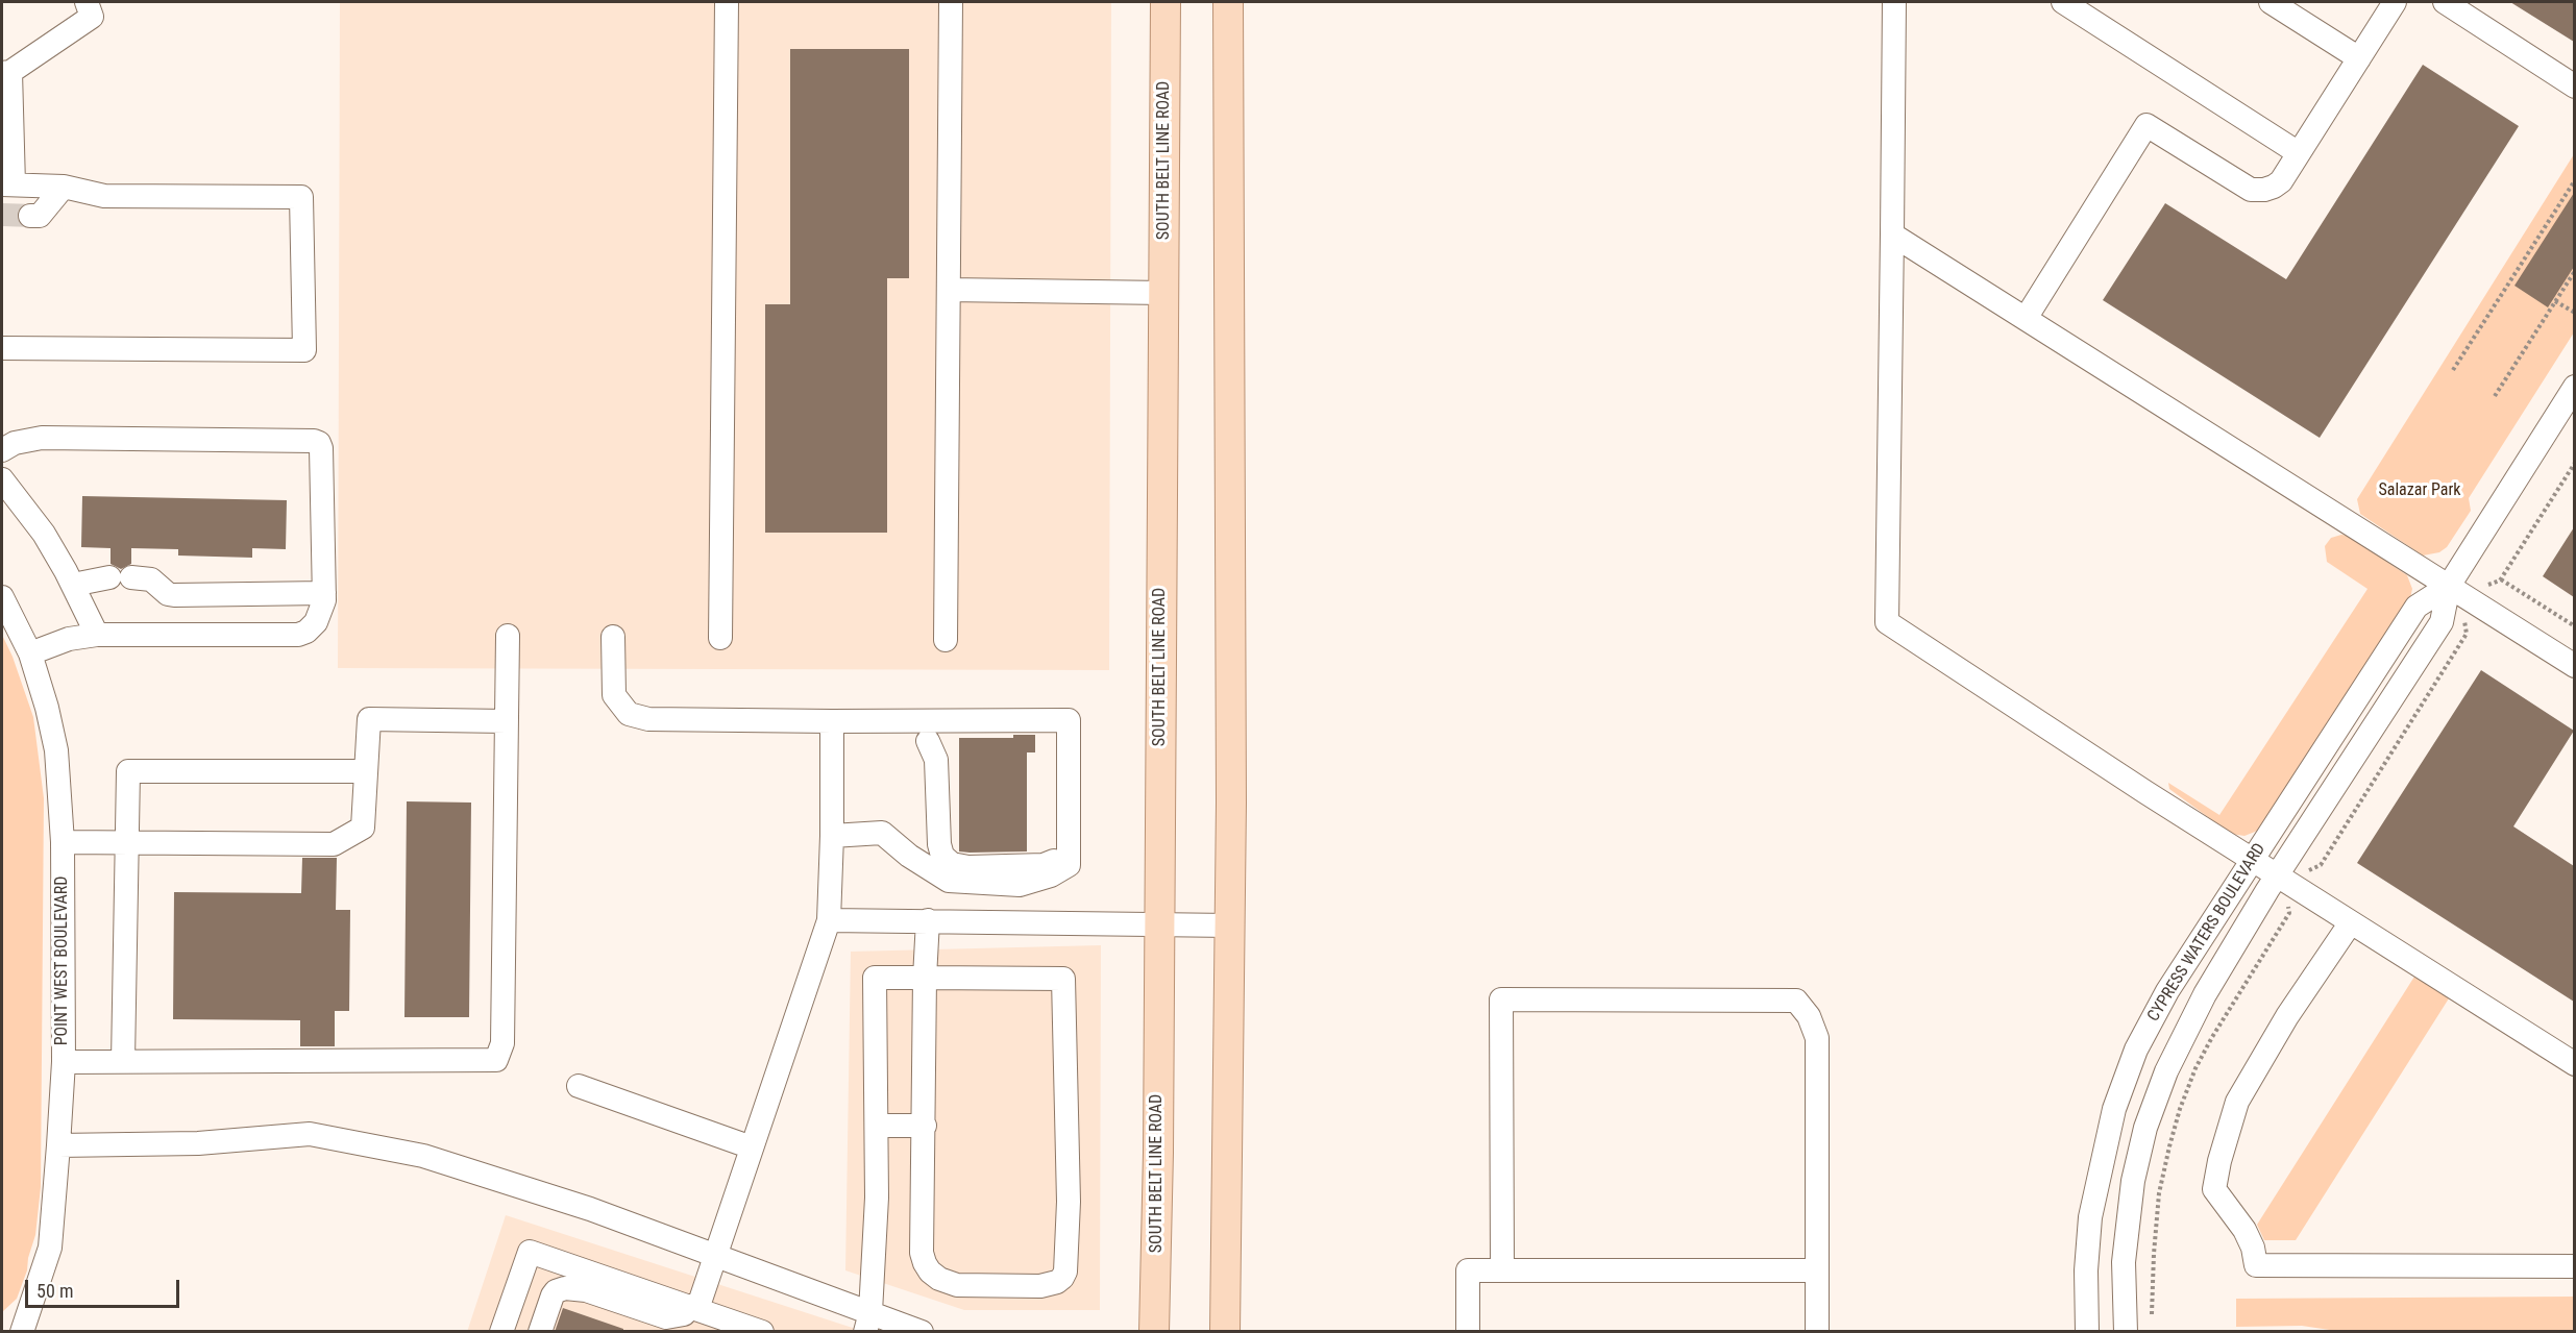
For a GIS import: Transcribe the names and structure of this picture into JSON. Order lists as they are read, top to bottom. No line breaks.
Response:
{"streets":{"main road":["SOUTH BELT LINE ROAD"],"street":["CYPRESS WATERS BOULEVARD","POINT WEST BOULEVARD"]},"parks":["Salazar Park"],"scale_bar":"50 m"}
